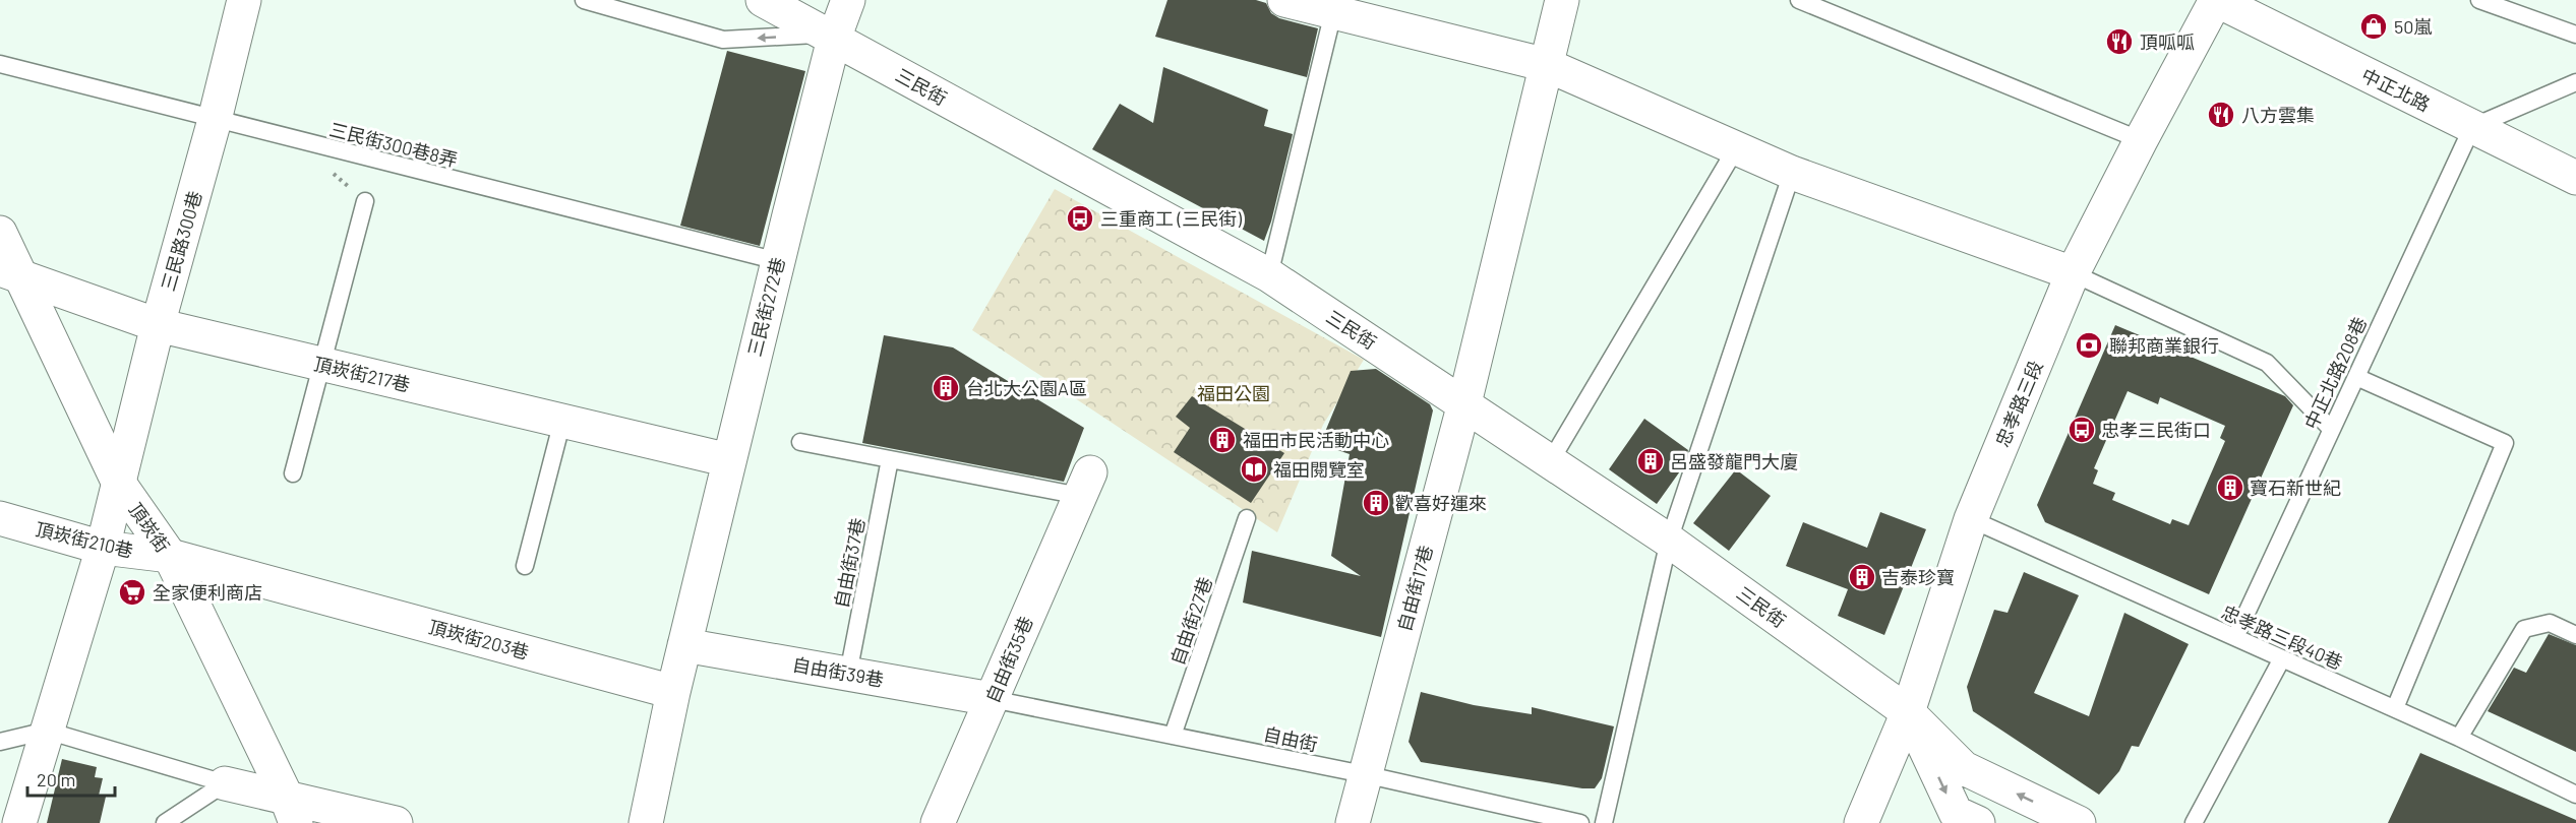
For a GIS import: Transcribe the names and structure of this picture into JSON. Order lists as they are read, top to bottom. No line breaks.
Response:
{"streets":{"street":["三民街","中正北路","三民路300巷","三民街272巷","頂崁街217巷","忠孝路三段","頂崁街","頂崁街210巷","自由街17巷","頂崁街203巷","自由街35巷","自由街39巷"],"lane":["三民街300巷8弄","中正北路208巷","自由街37巷","自由街27巷","忠孝路三段40巷","自由街"]},"crossings":[["三民街","三民街272巷"],["三民街","忠孝路三段"],["三民街","自由街17巷"],["中正北路","中正北路208巷"],["中正北路","忠孝路三段"],["三民街300巷8弄","三民路300巷"],["三民街300巷8弄","三民街272巷"],["三民路300巷","頂崁街217巷"],["三民路300巷","頂崁街"],["三民路300巷","頂崁街210巷"],["三民街272巷","頂崁街217巷"],["三民街272巷","自由街39巷"],["中正北路208巷","忠孝路三段40巷"],["頂崁街217巷","頂崁街"],["忠孝路三段","忠孝路三段40巷"],["頂崁街","頂崁街210巷"],["頂崁街","頂崁街203巷"],["頂崁街210巷","頂崁街203巷"],["自由街37巷","自由街35巷"],["自由街37巷","自由街39巷"],["自由街17巷","自由街"],["自由街27巷","自由街"],["自由街35巷","自由街39巷"],["自由街35巷","自由街"],["自由街39巷","自由街"]],"parks":["福田公園"],"places":{"shop":["50嵐"],"restaurant":["頂呱呱","八方雲集"],"bus stop":["三重商工 (三民街)","忠孝三民街口"],"bank":["聯邦商業銀行"],"building":["台北大公園A區","福田市民活動中心","呂盛發龍門大廈","寶石新世紀","歡喜好運來","吉泰珍寶"],"library":["福田閱覽室"],"supermarket":["全家便利商店"]},"scale_bar":"20 m"}
